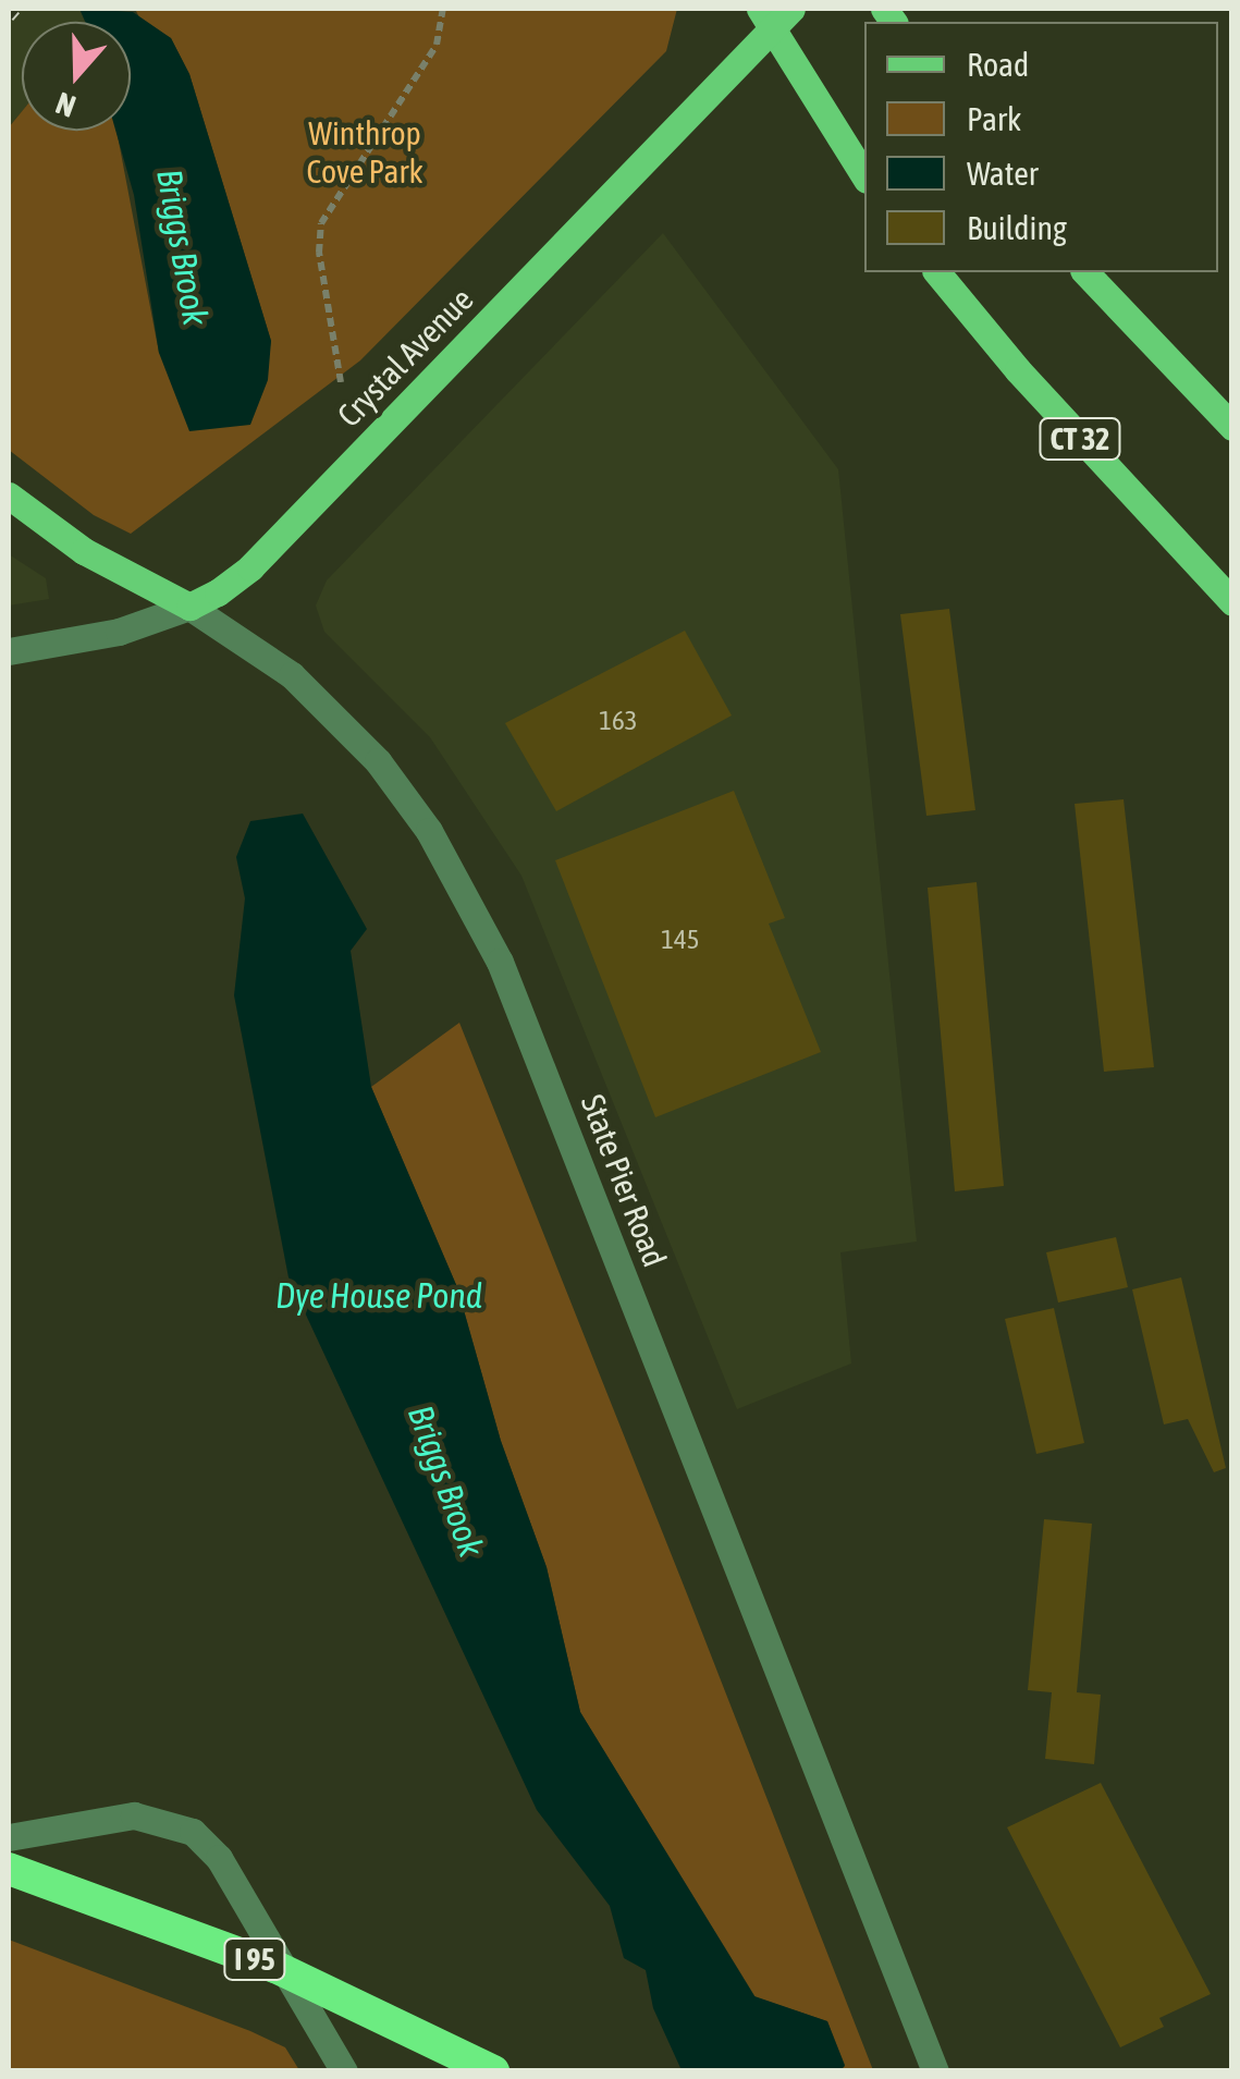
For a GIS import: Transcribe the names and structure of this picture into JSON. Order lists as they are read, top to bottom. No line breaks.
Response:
{"streets":{"highway":["I 95"],"main road":["Crystal Avenue","CT 32","State Pier Road"]},"crossings":[["Crystal Avenue","State Pier Road"]],"water":["Briggs Brook","Dye House Pond"],"parks":["Winthrop Cove Park"],"house_numbers":["163","145"],"legend":["Road","Park","Water","Building"],"north":"bottom"}
